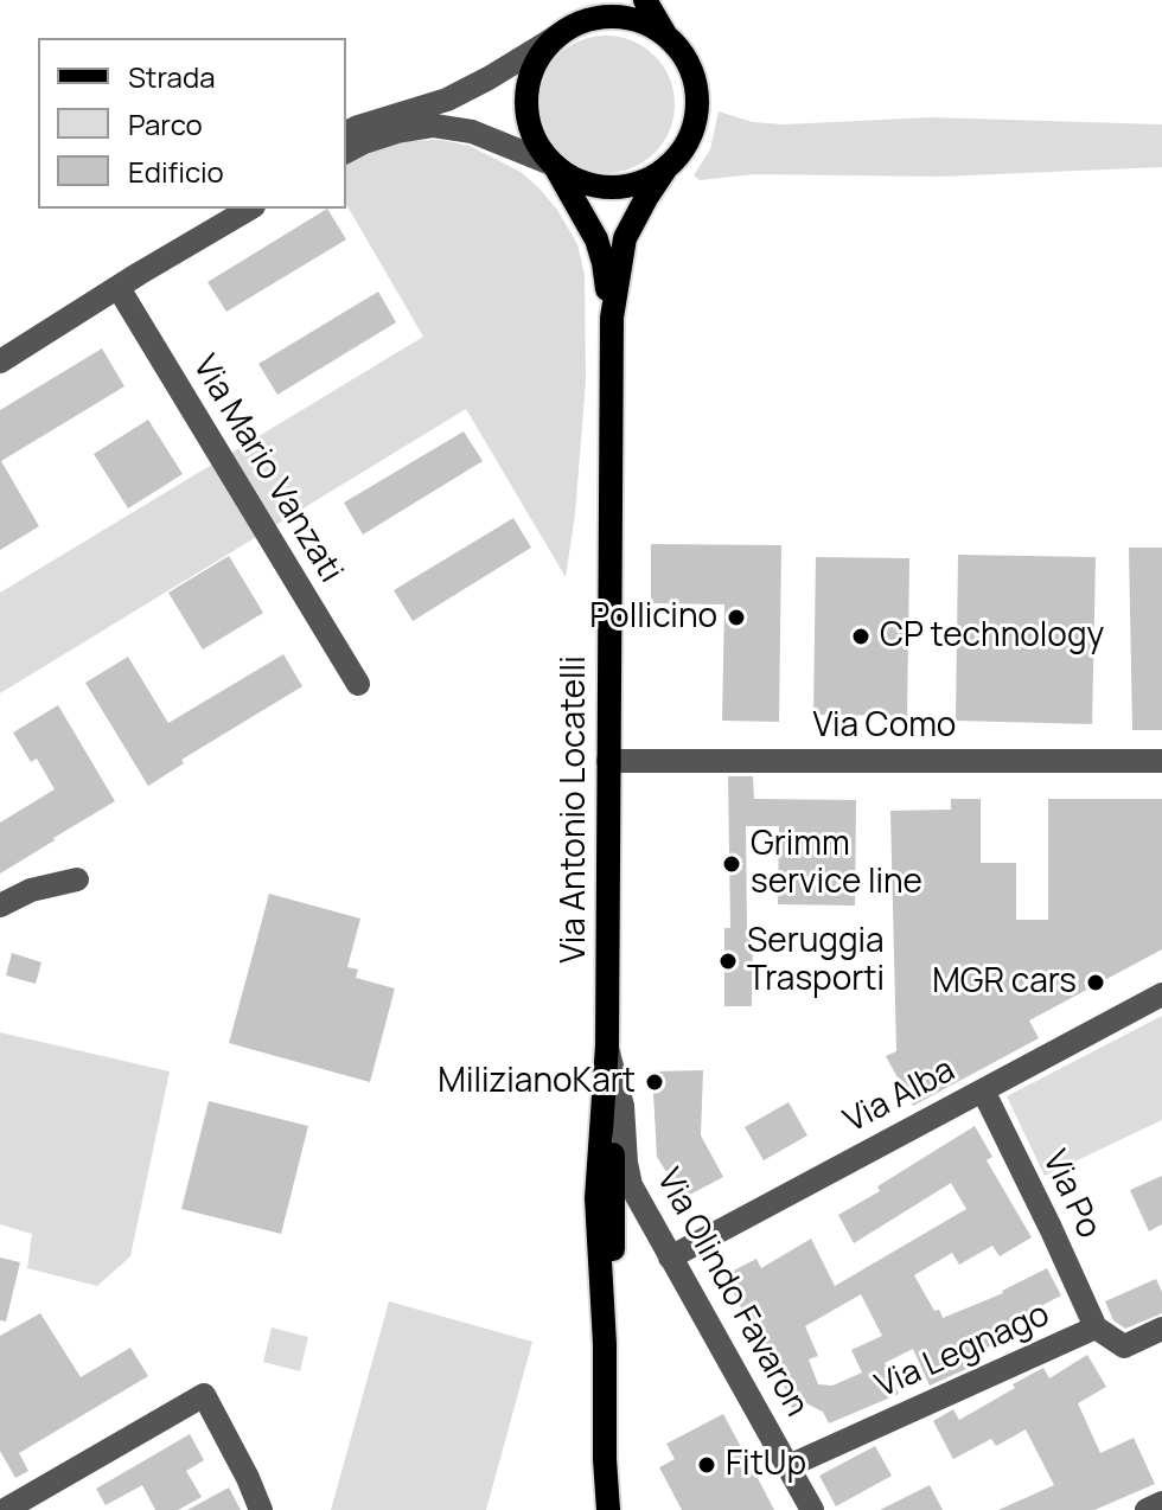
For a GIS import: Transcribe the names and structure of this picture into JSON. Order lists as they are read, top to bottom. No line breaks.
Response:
{"streets":{"main road":["Via Antonio Locatelli"],"street":["Via Mario Vanzati","Via Como","Via Alba","Via Po","Via Olindo Favaron","Via Legnago"]},"crossings":[["Via Como","Via Antonio Locatelli"],["Via Antonio Locatelli","Via Olindo Favaron"],["Via Alba","Via Po"],["Via Alba","Via Olindo Favaron"],["Via Po","Via Legnago"],["Via Olindo Favaron","Via Legnago"]],"places":["Pollicino","CP technology","Grimm service line","Seruggia Trasporti","MGR cars","MilizianoKart","FitUp"],"legend":["Strada","Parco","Edificio"]}
